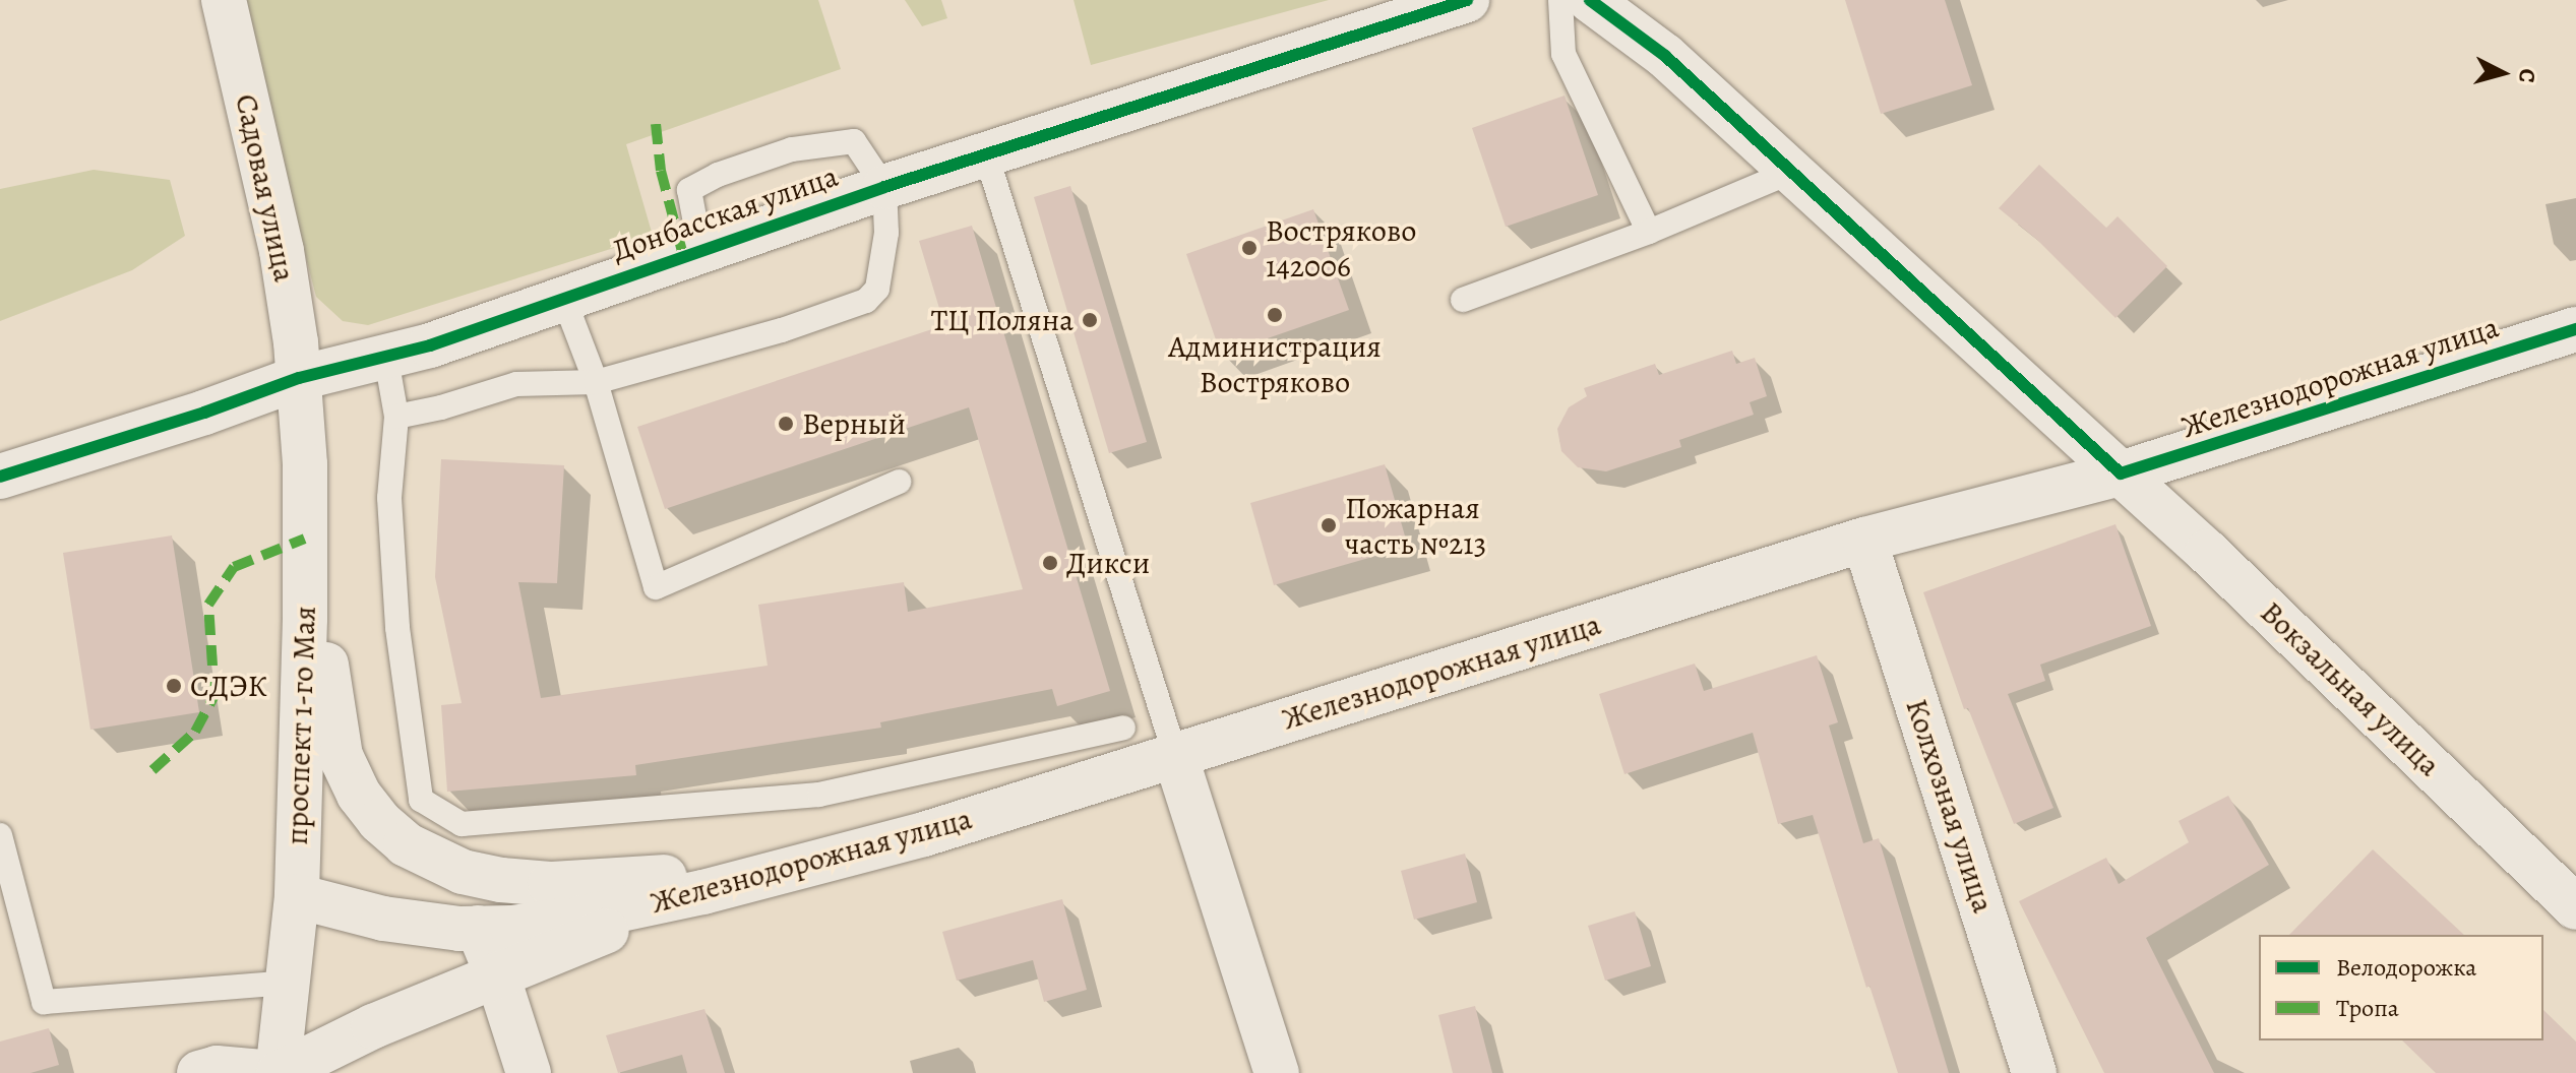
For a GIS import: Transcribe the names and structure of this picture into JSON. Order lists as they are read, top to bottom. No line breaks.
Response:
{"streets":{"main road":["Садовая улица","Донбасская улица","Железнодорожная улица","Вокзальная улица","проспект 1-го Мая","Колхозная улица"]},"crossings":[["Садовая улица","Донбасская улица"],["Садовая улица","проспект 1-го Мая"],["Донбасская улица","проспект 1-го Мая"],["Железнодорожная улица","Вокзальная улица"],["Железнодорожная улица","проспект 1-го Мая"],["Железнодорожная улица","Колхозная улица"]],"places":["Востряково 142006","Администрация Востряково","ТЦ Поляна","Верный","Пожарная часть №213","Дикси","СДЭК"],"legend":["Велодорожка","Тропа"],"north":"right"}
